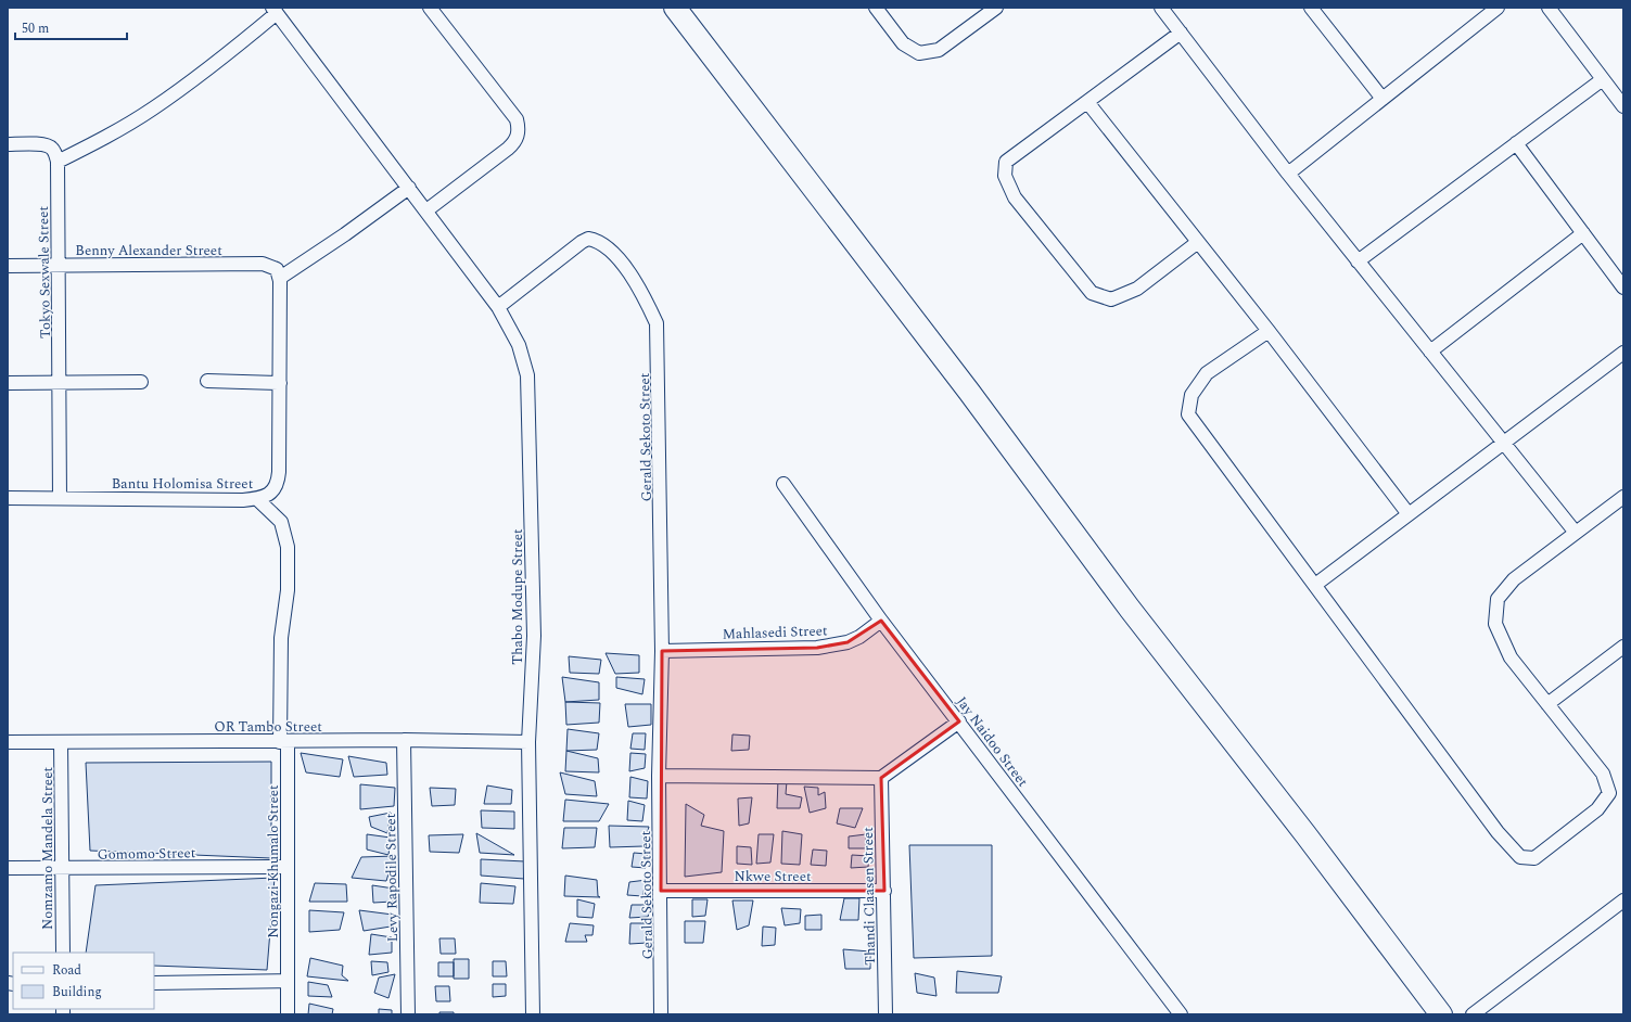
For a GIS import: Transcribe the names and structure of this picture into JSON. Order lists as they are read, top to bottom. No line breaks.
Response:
{"streets":{"street":["Benny Alexander Street","Tokyo Sexwale Street","Gerald Sekoto Street","Bantu Holomisa Street","Thabo Modupe Street","Mahlasedi Street","OR Tambo Street","Jay Naidoo Street","Nomzamo Mandela Street","Gomomo Street","Nongazi Khumalo Street","Nkwe Street","Levy Rapodile Street","Thandi Claasen Street"]},"crossings":[["Benny Alexander Street","Tokyo Sexwale Street"],["Benny Alexander Street","Bantu Holomisa Street"],["Tokyo Sexwale Street","Bantu Holomisa Street"],["Gerald Sekoto Street","Thabo Modupe Street"],["Gerald Sekoto Street","Mahlasedi Street"],["Gerald Sekoto Street","Nkwe Street"],["Bantu Holomisa Street","Nongazi Khumalo Street"],["Thabo Modupe Street","OR Tambo Street"],["Mahlasedi Street","Jay Naidoo Street"],["OR Tambo Street","Nomzamo Mandela Street"],["OR Tambo Street","Nongazi Khumalo Street"],["OR Tambo Street","Levy Rapodile Street"],["Nomzamo Mandela Street","Gomomo Street"],["Gomomo Street","Nongazi Khumalo Street"],["Nkwe Street","Thandi Claasen Street"]],"legend":["Road","Building"],"scale_bar":"50 m"}
